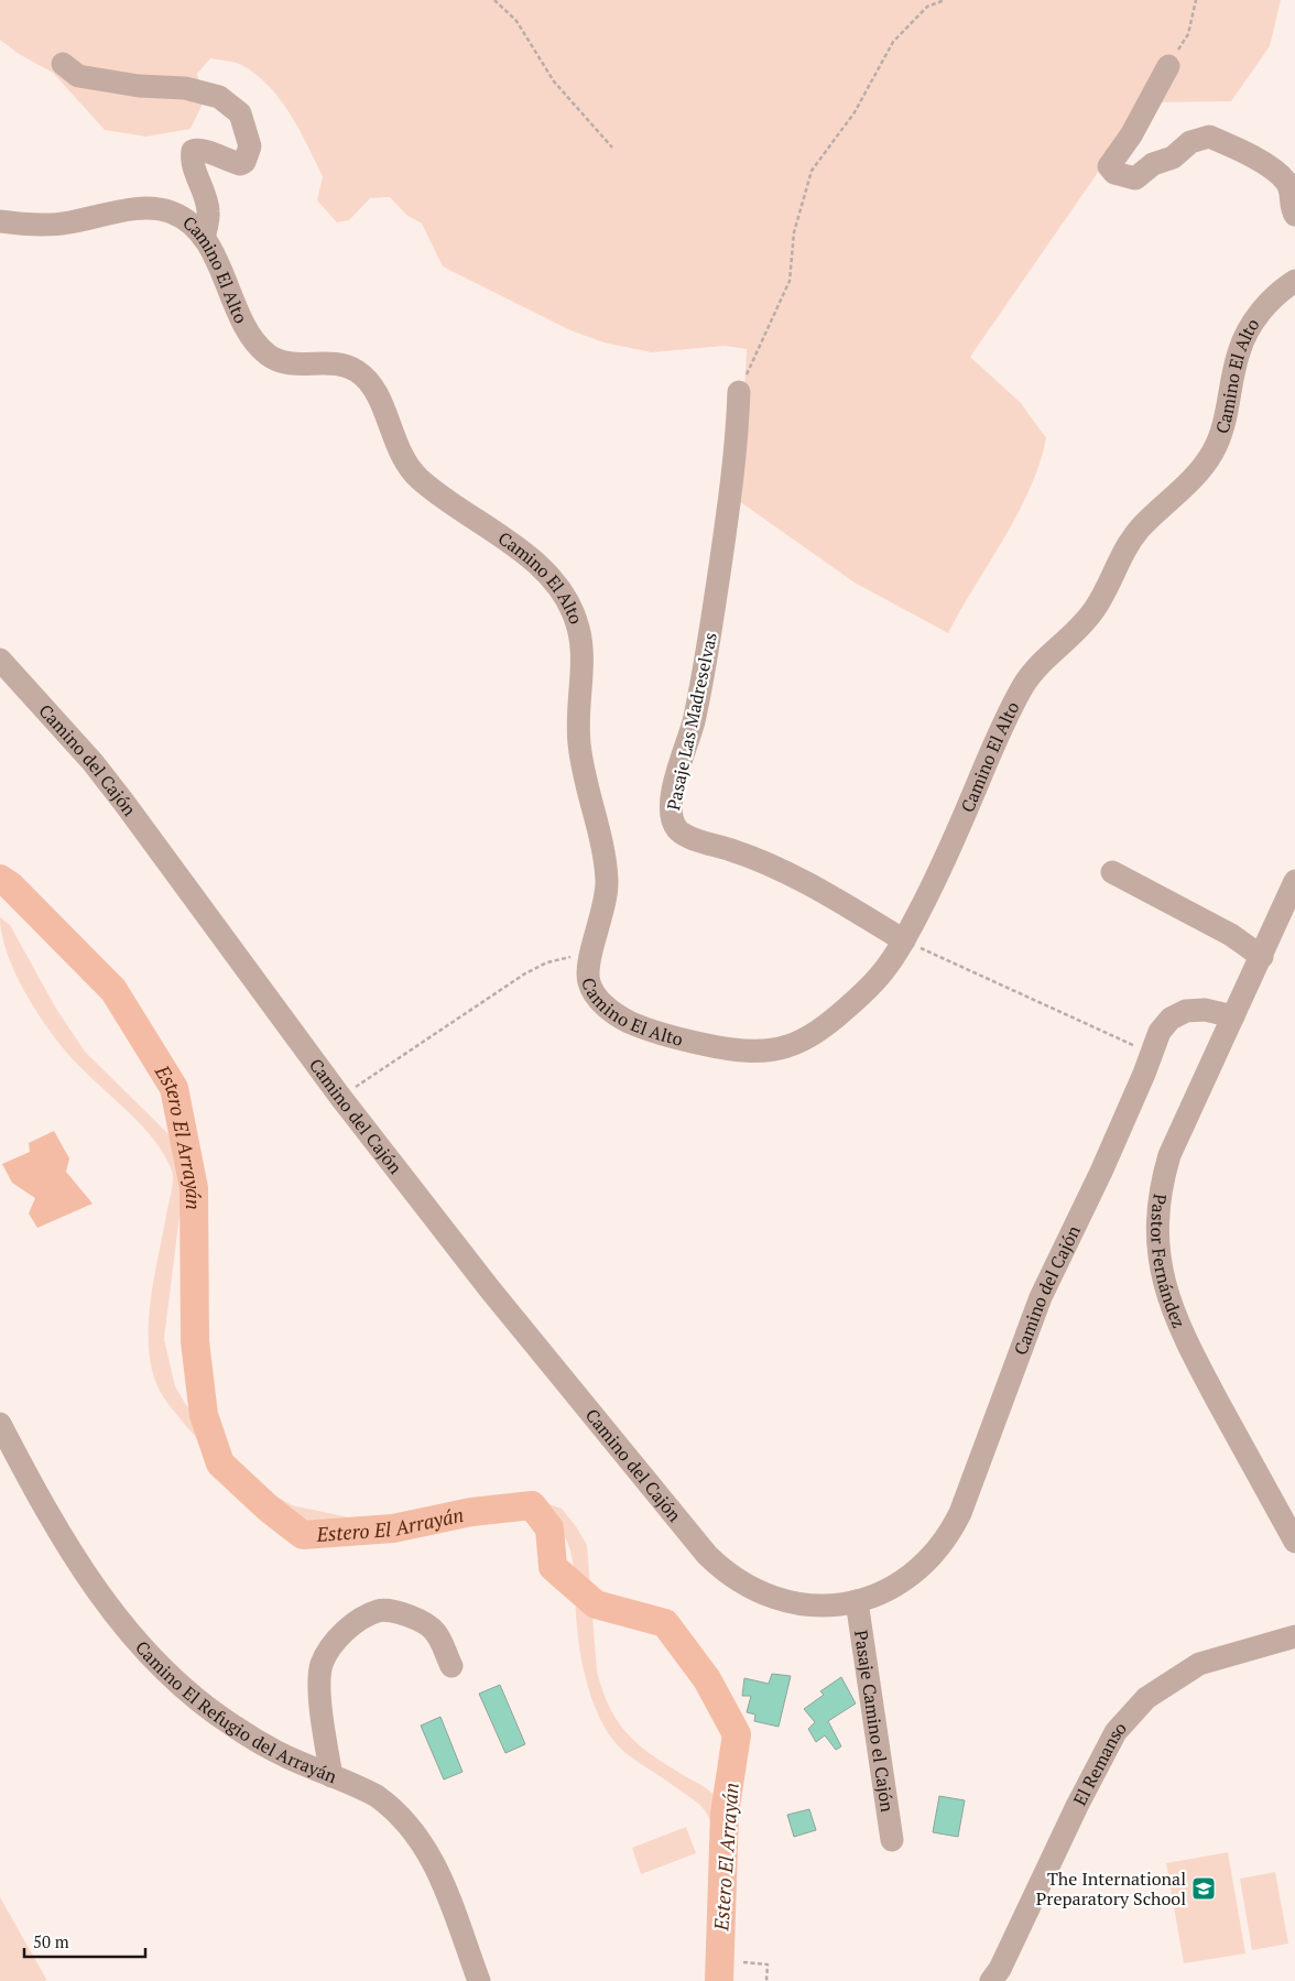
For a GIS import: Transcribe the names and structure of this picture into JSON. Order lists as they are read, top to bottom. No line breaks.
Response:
{"streets":{"street":["Camino El Alto","Pasaje Las Madreselvas","Camino del Cajón","Pastor Fernández","Camino El Refugio del Arrayán","Pasaje Camino el Cajón","El Remanso"]},"crossings":[["Camino El Alto","Pasaje Las Madreselvas"],["Camino del Cajón","Pastor Fernández"],["Camino del Cajón","Pasaje Camino el Cajón"]],"water":["Estero El Arrayán"],"places":{"school or university":["The International Preparatory School"]},"scale_bar":"50 m"}
